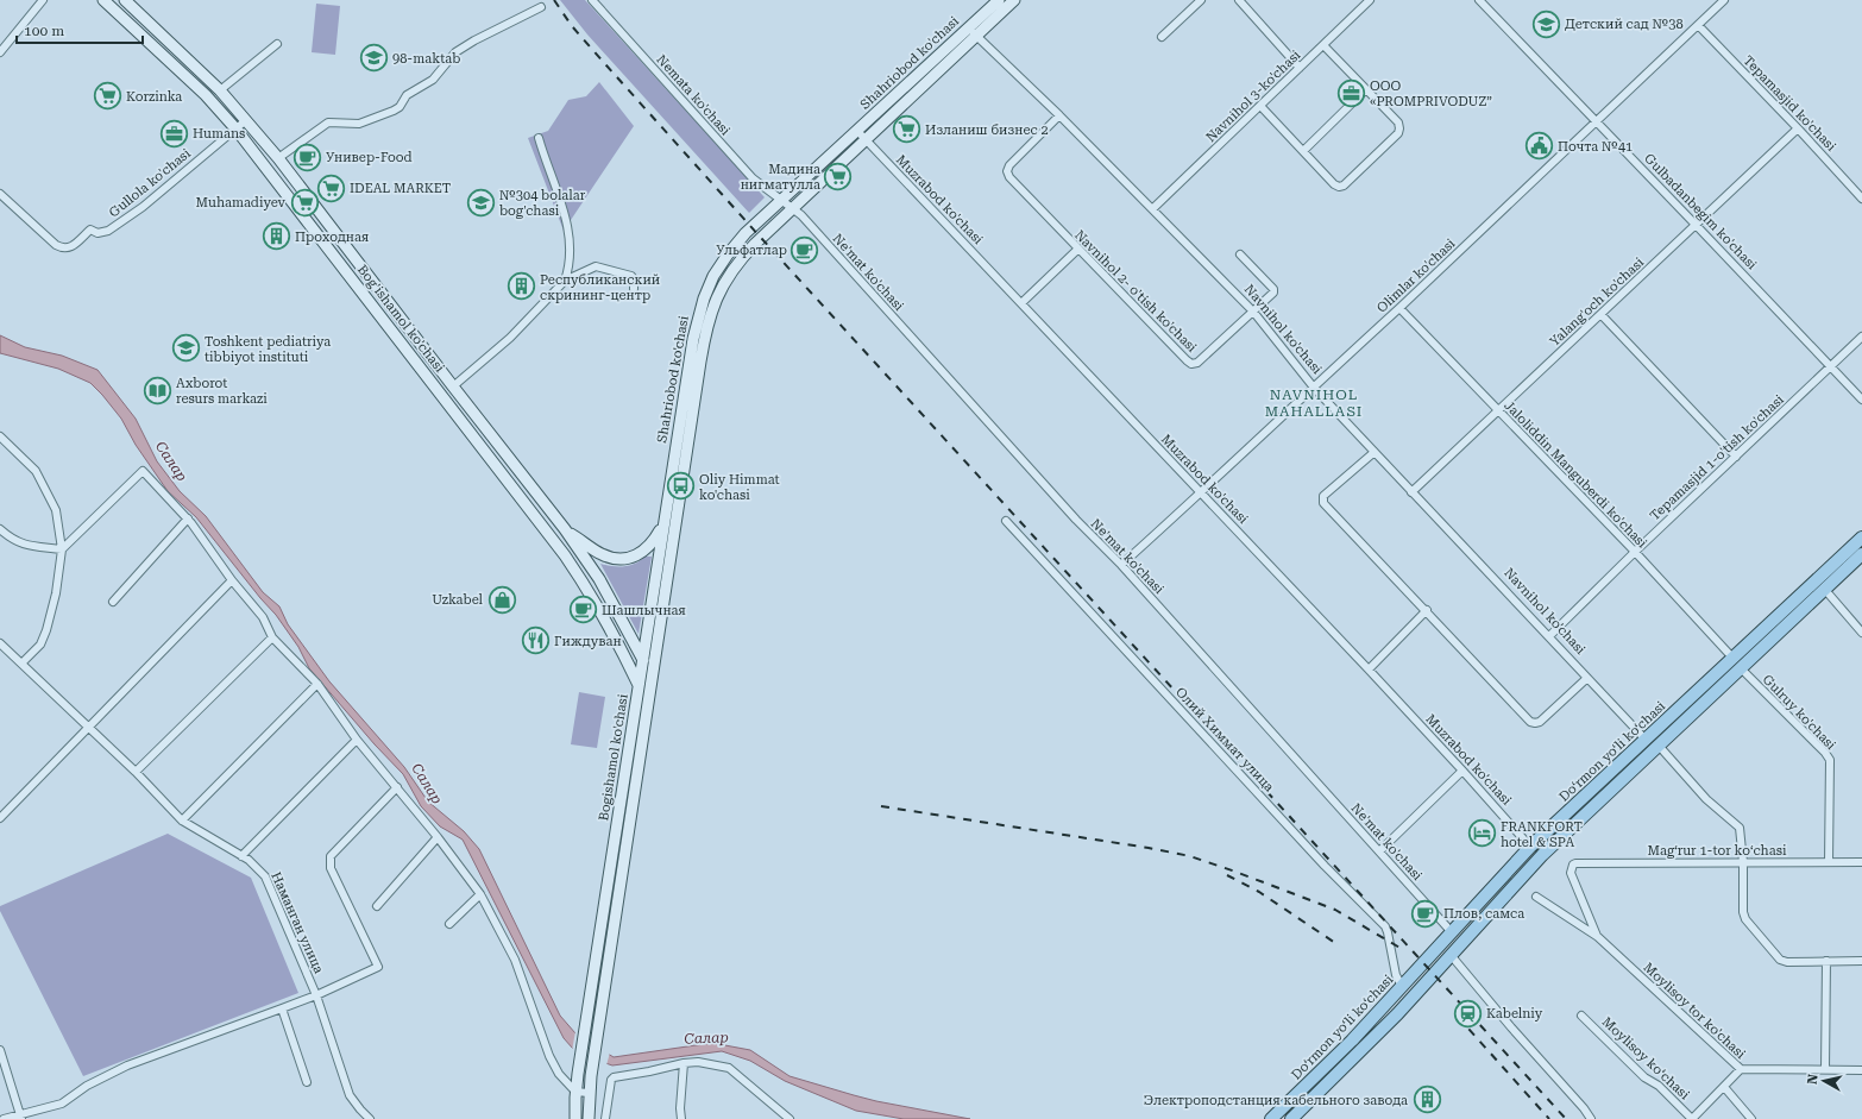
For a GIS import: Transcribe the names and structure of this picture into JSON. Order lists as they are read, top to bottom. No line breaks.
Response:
{"streets":{"main road":["Shahriobod ko'chasi","Bog'ishamol ko'chasi","Navnihol ko'chasi","Do‘rmon yo‘li ko‘chasi","Bogishamol ko'chasi"],"street":["Nemata ko'chasi","Navnihol 3-ko'chasi","Tepamasjid ko'chasi","Gullola ko'chasi","Muzrabod ko'chasi","Gulbadanbegim ko'chasi","Ne'mat ko'chasi","Olimlar ko'chasi","Navnihol 2- o'tish ko'chasi","Yalang'och ko'chasi","Tepamasjid 1-o'tish ko'chasi","Jaloliddin Manguberdi ko'chasi","Gulruy ko'chasi","Олий Химмат улица","Magʻrur 1-tor koʻchasi","Наманган улица","Moylisoy tor ko'chasi","Moylisoy koʻchasi"]},"crossings":[["Shahriobod ko'chasi","Nemata ko'chasi"],["Shahriobod ko'chasi","Muzrabod ko'chasi"],["Shahriobod ko'chasi","Ne'mat ko'chasi"],["Shahriobod ko'chasi","Bog'ishamol ko'chasi"],["Shahriobod ko'chasi","Navnihol ko'chasi"],["Shahriobod ko'chasi","Bogishamol ko'chasi"],["Nemata ko'chasi","Ne'mat ko'chasi"],["Navnihol 3-ko'chasi","Navnihol ko'chasi"],["Tepamasjid ko'chasi","Olimlar ko'chasi"],["Tepamasjid ko'chasi","Yalang'och ko'chasi"],["Gullola ko'chasi","Bog'ishamol ko'chasi"],["Muzrabod ko'chasi","Olimlar ko'chasi"],["Muzrabod ko'chasi","Do‘rmon yo‘li ko‘chasi"],["Gulbadanbegim ko'chasi","Olimlar ko'chasi"],["Gulbadanbegim ko'chasi","Yalang'och ko'chasi"],["Gulbadanbegim ko'chasi","Tepamasjid 1-o'tish ko'chasi"],["Ne'mat ko'chasi","Olimlar ko'chasi"],["Ne'mat ko'chasi","Do‘rmon yo‘li ko‘chasi"],["Olimlar ko'chasi","Navnihol ko'chasi"],["Olimlar ko'chasi","Jaloliddin Manguberdi ko'chasi"],["Navnihol 2- o'tish ko'chasi","Navnihol ko'chasi"],["Yalang'och ko'chasi","Navnihol ko'chasi"],["Yalang'och ko'chasi","Jaloliddin Manguberdi ko'chasi"],["Bog'ishamol ko'chasi","Bogishamol ko'chasi"],["Navnihol ko'chasi","Tepamasjid 1-o'tish ko'chasi"],["Navnihol ko'chasi","Do‘rmon yo‘li ko‘chasi"],["Tepamasjid 1-o'tish ko'chasi","Jaloliddin Manguberdi ko'chasi"],["Jaloliddin Manguberdi ko'chasi","Gulruy ko'chasi"],["Jaloliddin Manguberdi ko'chasi","Do‘rmon yo‘li ko‘chasi"],["Gulruy ko'chasi","Do‘rmon yo‘li ko‘chasi"],["Gulruy ko'chasi","Magʻrur 1-tor koʻchasi"],["Олий Химмат улица","Do‘rmon yo‘li ko‘chasi"],["Magʻrur 1-tor koʻchasi","Moylisoy tor ko'chasi"]],"districts":["NAVNIHOL MAHALLASI"],"water":["Салар"],"places":{"school or university":["Детский сад №38","98-maktab","№304 bolalar bog'chasi","Toshkent pediatriya tibbiyot instituti"],"office":["ООО «PROMPRIVODUZ”","Humans"],"supermarket":["Korzinka","Изланиш бизнес 2","Мадина нигматулла","IDEAL MARKET","Muhamadiyev"],"public building":["Почта №41"],"cafe":["Универ-Food","Ульфатлар","Шашлычная","Плов, самса"],"building":["Проходная","Республиканский скрининг-центр","Электроподстанция кабельного завода"],"library":["Axborot resurs markazi"],"bus stop":["Oliy Himmat ko'chasi"],"shop":["Uzkabel"],"restaurant":["Гиждуван"],"hotel":["FRANKFORT hotel & SPA"],"station":["Kabelniy"]},"scale_bar":"100 m","north":"left"}
